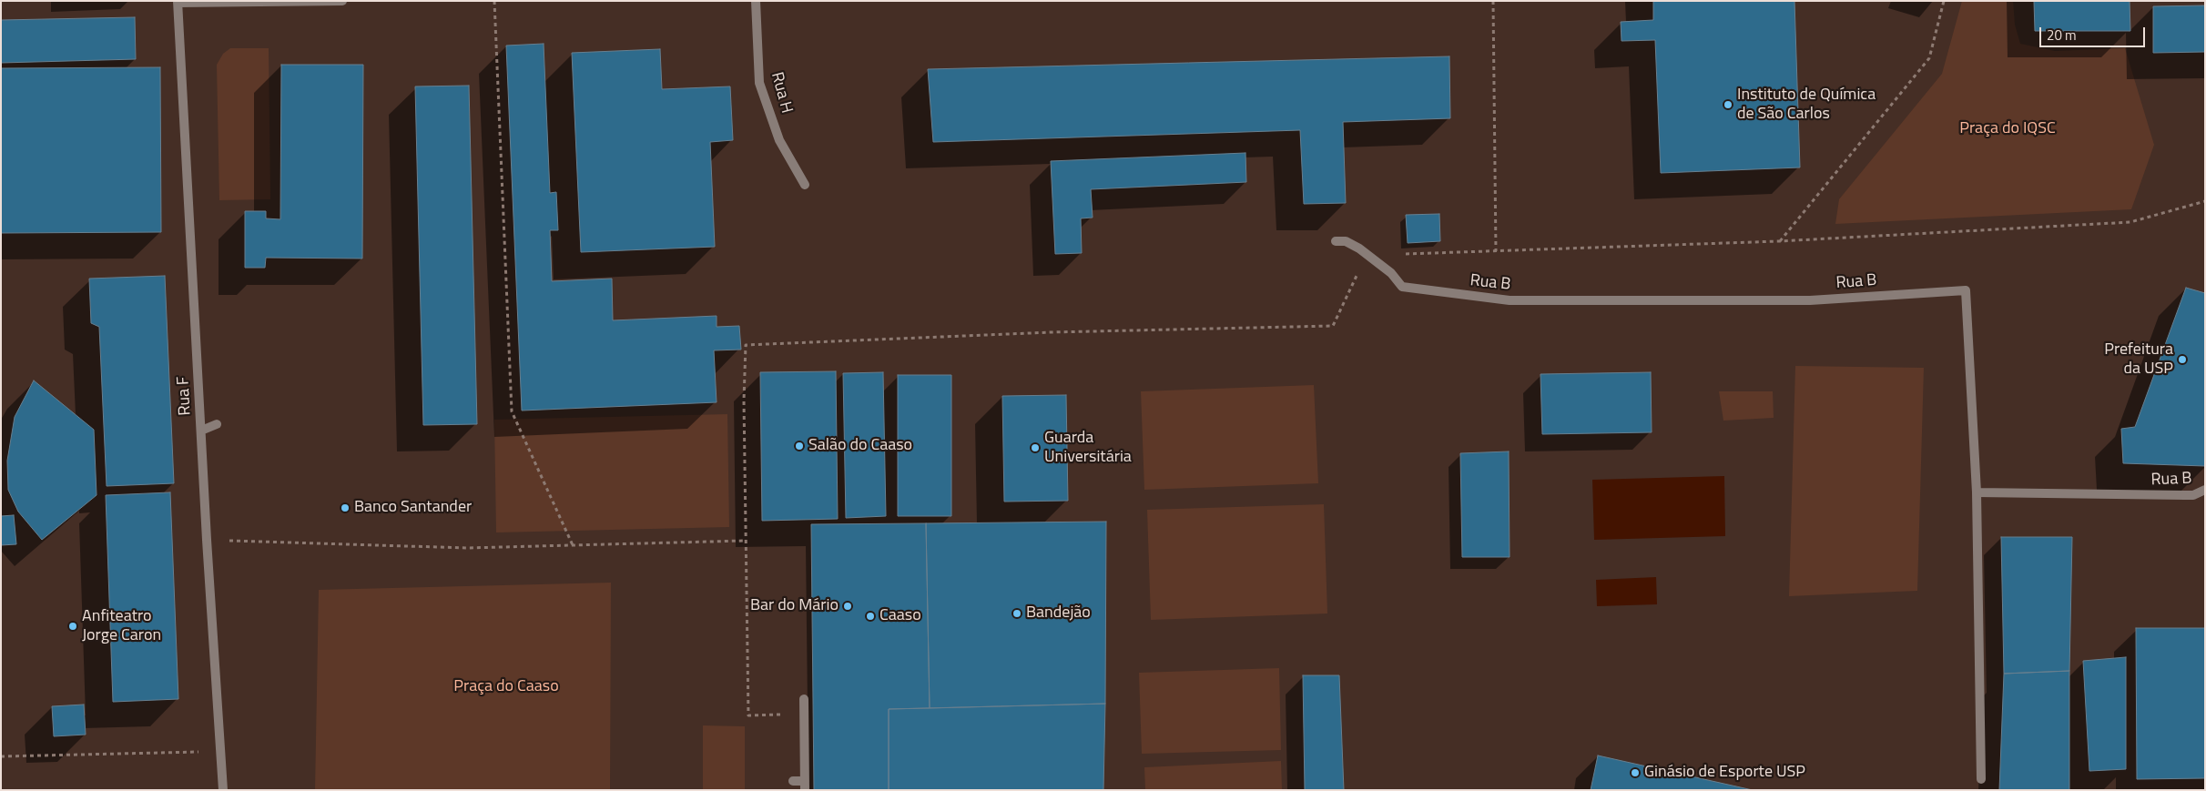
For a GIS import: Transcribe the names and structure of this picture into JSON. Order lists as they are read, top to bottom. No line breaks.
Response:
{"streets":{"street":["Rua H","Rua B","Rua F"]},"parks":["Praça do IQSC","Praça do Caaso"],"places":["Instituto de Química de São Carlos","Prefeitura da USP","Salão do Caaso","Guarda Universitária","Banco Santander","Bar do Mário","Bandejão","Caaso","Anfiteatro Jorge Caron","Ginásio de Esporte USP"],"scale_bar":"20 m"}
